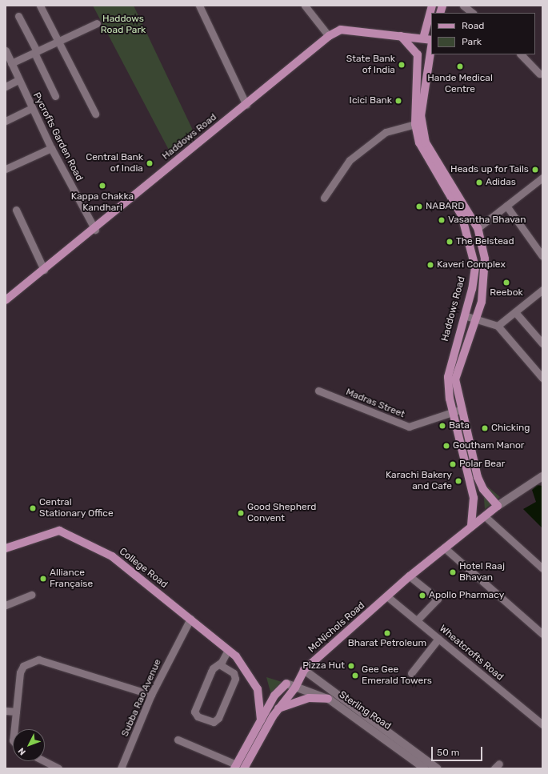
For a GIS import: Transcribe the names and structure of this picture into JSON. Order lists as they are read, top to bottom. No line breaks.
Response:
{"streets":{"main road":["Haddows Road","College Road","McNichols Road","Sterling Road"],"street":["Pycrofts Garden Road","Madras Street","Wheatcrofts Road","Subba Rao Avenue"]},"crossings":[["Pycrofts Garden Road","Haddows Road"],["Haddows Road","Madras Street"],["College Road","Subba Rao Avenue"],["McNichols Road","Wheatcrofts Road"],["McNichols Road","Sterling Road"]],"parks":["Haddows Road Park"],"places":["State Bank of India","Hande Medical Centre","Icici Bank","Central Bank of India","Heads up for Tails","Adidas","Kappa Chakka Kandhari","NABARD","Vasantha Bhavan","The Belstead","Kaveri Complex","Reebok","Bata","Chicking","Goutham Manor","Polar Bear","Karachi Bakery and Cafe","Central Stationary Office","Good Shepherd Convent","Hotel Raaj Bhavan","Alliance Française","Apollo Pharmacy","Bharat Petroleum","Pizza Hut","Gee Gee Emerald Towers"],"legend":["Road","Park"],"scale_bar":"50 m","north":"bottom left"}
